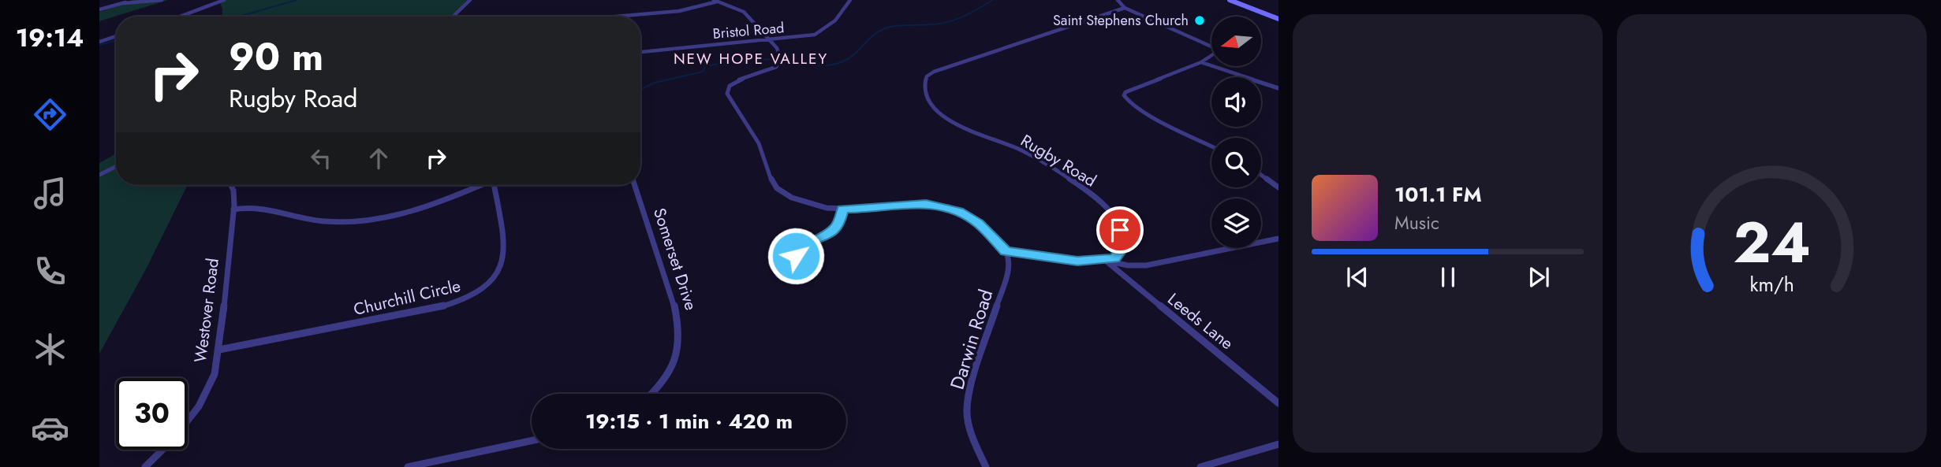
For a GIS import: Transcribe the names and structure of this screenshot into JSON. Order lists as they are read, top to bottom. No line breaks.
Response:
{"streets":{"street":["Bristol Road","Rugby Road","Somerset Drive","Churchill Circle","Westover Road","Leeds Lane","Darwin Road"]},"crossings":[["Rugby Road","Leeds Lane"],["Churchill Circle","Westover Road"]],"districts":["NEW HOPE VALLEY"],"places":["Saint Stephens Church"],"north":"left","page":{"tabs":"19:14","turn":["90 m","Rugby Road"],"song":["101.1 FM","Music"],"limit":"30","trip":"19:15 · 1 min · 420 m","gauge":["24","km/h"]}}
